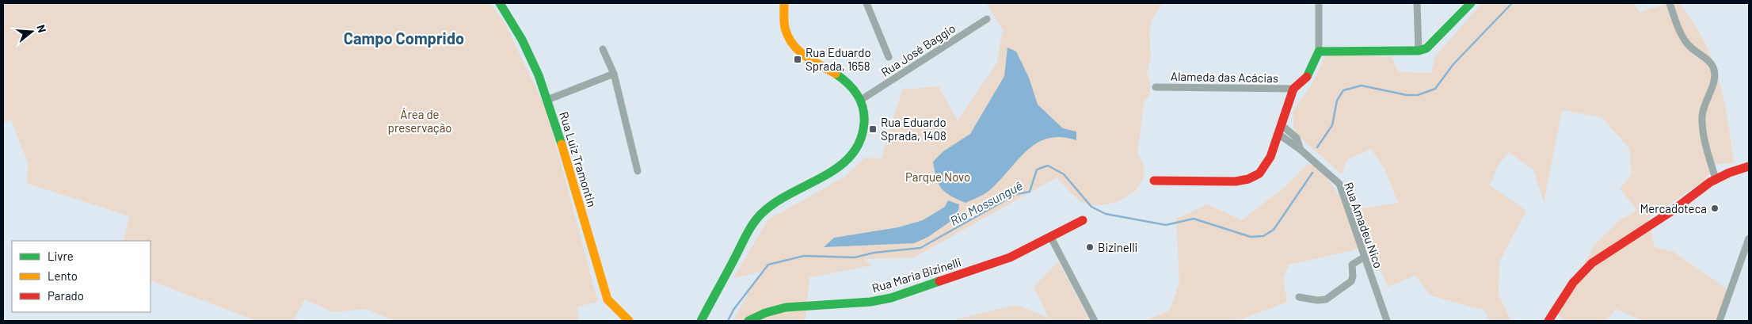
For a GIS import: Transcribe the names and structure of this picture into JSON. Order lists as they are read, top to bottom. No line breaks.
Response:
{"streets":{"street":["Rua José Baggio","Alameda das Acácias","Rua Luiz Tramontin","Rua Amadeu Nico","Rua Maria Bizinelli"]},"districts":["Campo Comprido"],"water":["Rio Mossunguê"],"parks":["Área de preservação","Parque Novo"],"places":{"transit":["Rua Eduardo Sprada, 1658","Rua Eduardo Sprada, 1408"],"other":["Mercadoteca","Bizinelli"]},"legend":["Livre","Lento","Parado"],"north":"right"}
